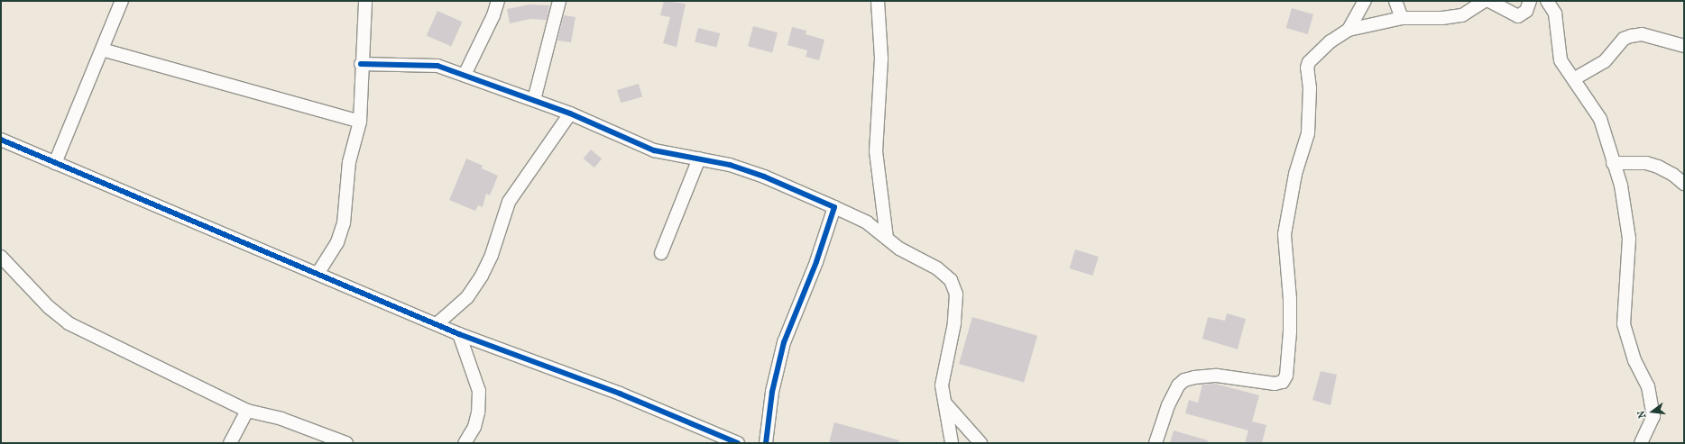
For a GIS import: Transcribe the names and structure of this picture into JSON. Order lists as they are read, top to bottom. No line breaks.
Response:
{"north":"left"}
